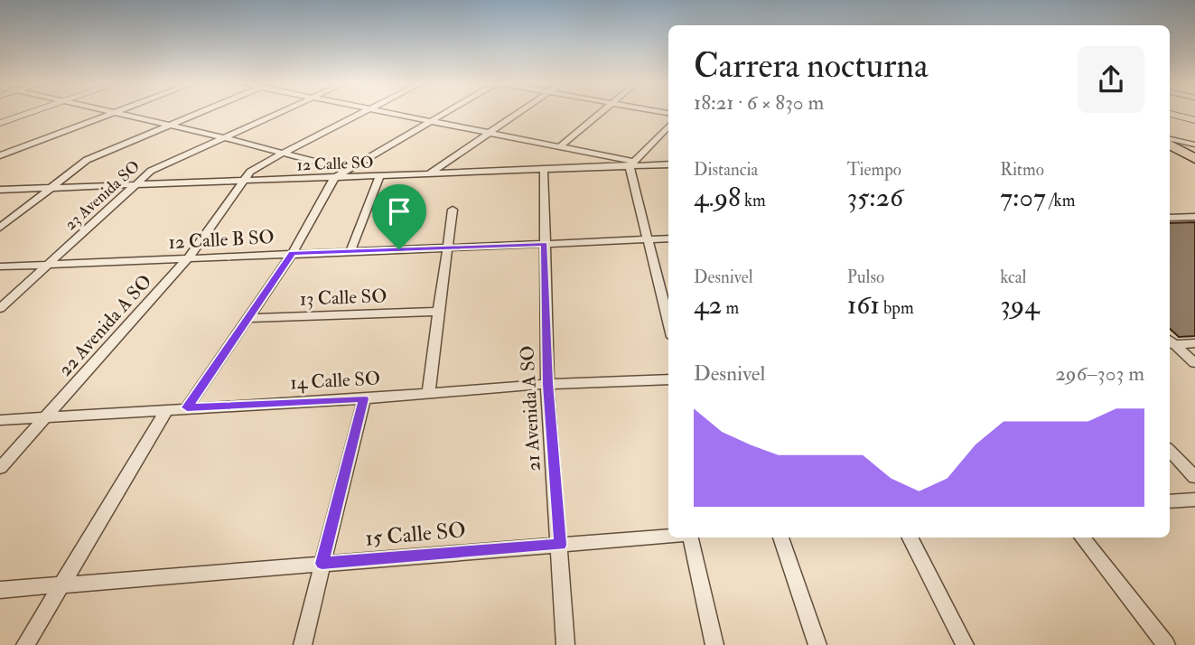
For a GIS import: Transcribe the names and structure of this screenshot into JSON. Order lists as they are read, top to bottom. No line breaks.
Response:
{"streets":{"street":["12 Calle SO","23 Avenida SO","12 Calle B SO","13 Calle SO","22 Avenida A SO","14 Calle SO","21 Avenida A SO","15 Calle SO"]},"crossings":[["12 Calle SO","23 Avenida SO"],["12 Calle SO","22 Avenida A SO"],["12 Calle SO","21 Avenida A SO"],["23 Avenida SO","12 Calle B SO"],["12 Calle B SO","22 Avenida A SO"],["12 Calle B SO","21 Avenida A SO"],["22 Avenida A SO","14 Calle SO"],["14 Calle SO","21 Avenida A SO"],["21 Avenida A SO","15 Calle SO"]],"page":{"heading":["Carrera nocturna","18:21 · 6 × 830 m"],"stats":[["Distancia","4.98 km"],["Tiempo","35:26"],["Ritmo","7:07 /km"],["Desnivel","42 m"],["Pulso","161 bpm"],["kcal","394"]],"chart":["Desnivel","296–303 m"]}}
